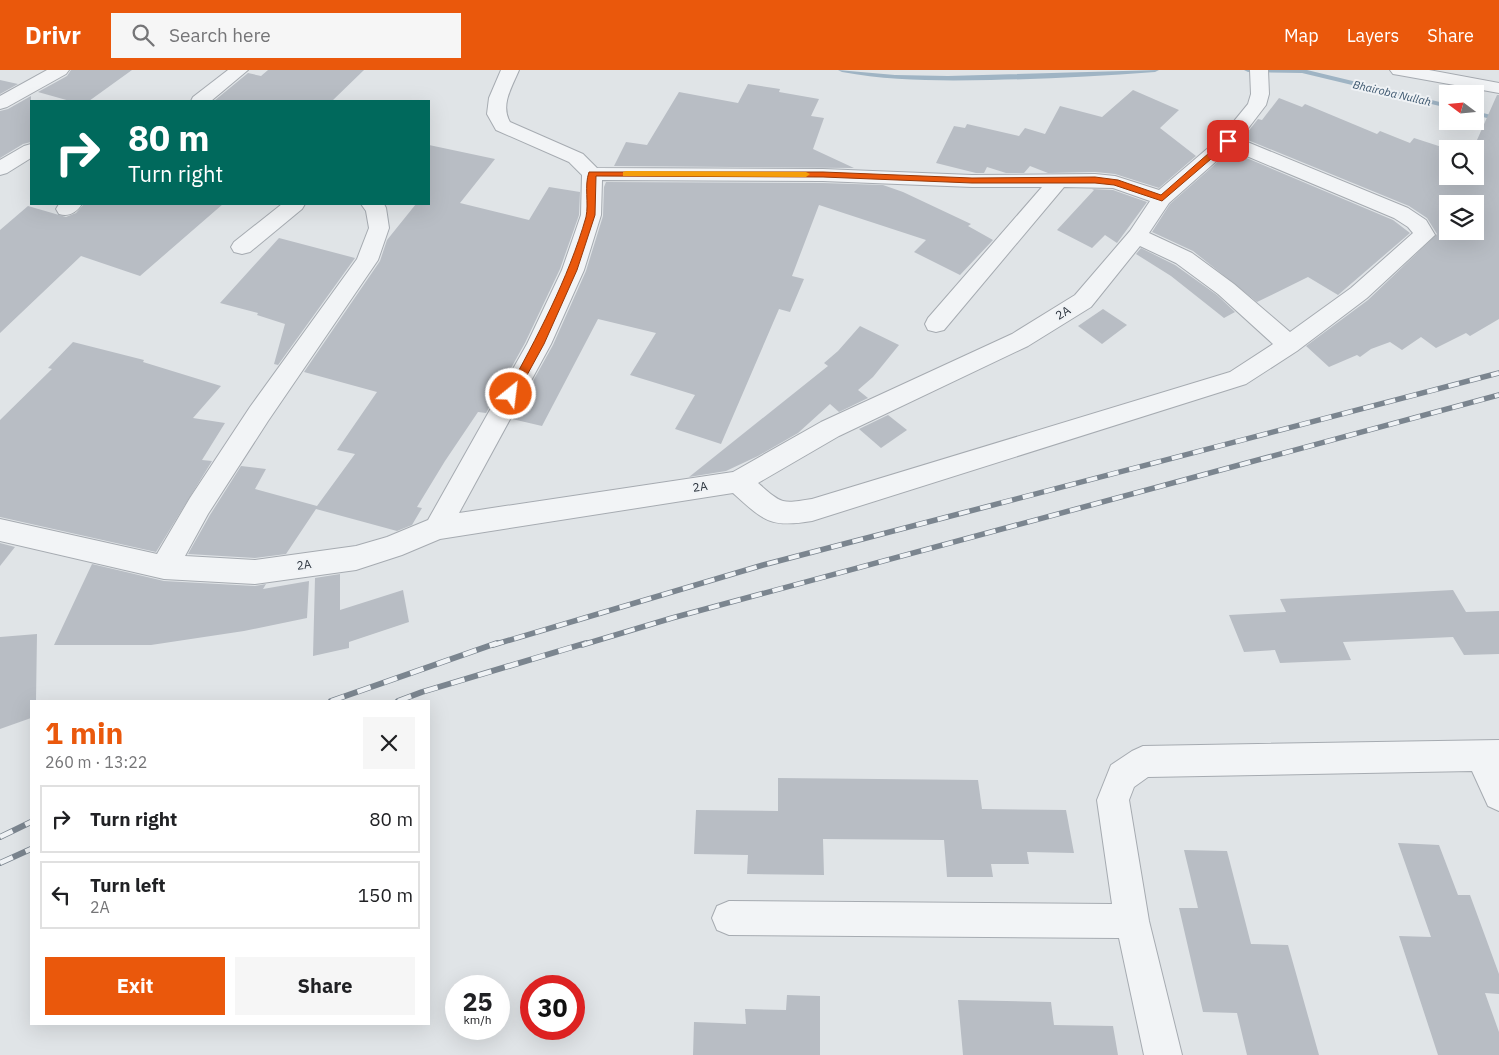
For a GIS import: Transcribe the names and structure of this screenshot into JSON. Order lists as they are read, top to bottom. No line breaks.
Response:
{"streets":{"street":["2A"]},"water":["Bhairoba Nullah"],"north":"left","page":{"header":"Drivr","search":"Search here","nav":["Map","Layers","Share"],"turn":["80 m","Turn right"],"heading":["1 min","260 m · 13:22"],"list":[{"name":"Turn right","value":"80 m"},{"name":"Turn left","note":"2A","value":"150 m"}],"buttons":["Exit","Share"],"speed":"25 km/h","limit":"30"}}
